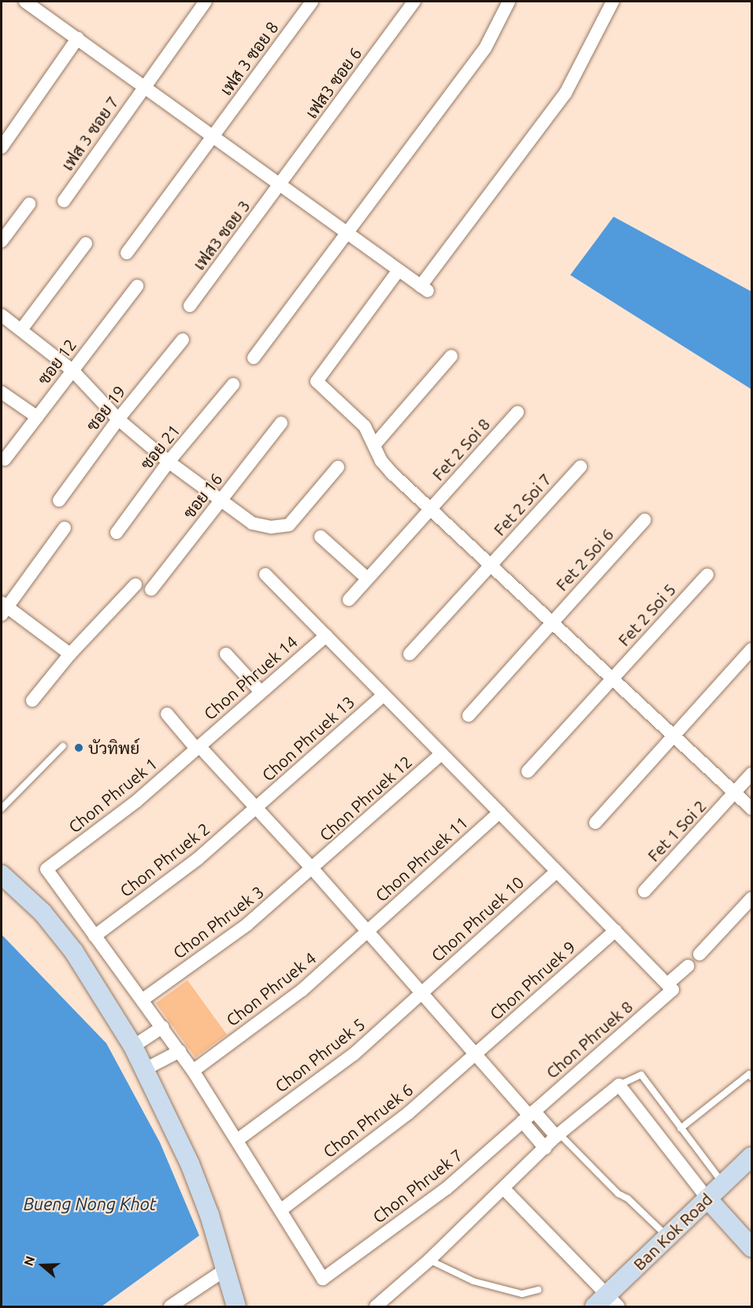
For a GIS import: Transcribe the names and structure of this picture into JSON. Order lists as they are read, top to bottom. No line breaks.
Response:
{"streets":{"street":["เฟส 3 ซอย 8","เฟส3 ซอย 6","เฟส 3 ซอย 7","เฟส3 ซอย 3","ซอย 12","ซอย 19","ซอย 21","Fet 2 Soi 8","ซอย 16","Fet 2 Soi 7","Fet 2 Soi 6","Fet 2 Soi 5","Chon Phruek 14","Chon Phruek 13","Chon Phruek 1","Chon Phruek 12","Fet 1 Soi 2","Chon Phruek 11","Chon Phruek 2","Chon Phruek 10","Chon Phruek 3","Chon Phruek 9","Chon Phruek 4","Chon Phruek 8","Chon Phruek 5","Chon Phruek 6","Chon Phruek 7","Ban Kok Road"]},"crossings":[["เฟส3 ซอย 6","เฟส3 ซอย 3"],["Chon Phruek 14","Chon Phruek 1"],["Chon Phruek 13","Chon Phruek 2"],["Chon Phruek 1","Chon Phruek 2"],["Chon Phruek 12","Chon Phruek 3"],["Chon Phruek 11","Chon Phruek 4"],["Chon Phruek 10","Chon Phruek 5"],["Chon Phruek 9","Chon Phruek 6"],["Chon Phruek 8","Chon Phruek 7"],["Chon Phruek 6","Chon Phruek 7"]],"water":["Bueng Nong Khot"],"places":["บัวทิพย์"],"north":"left"}
